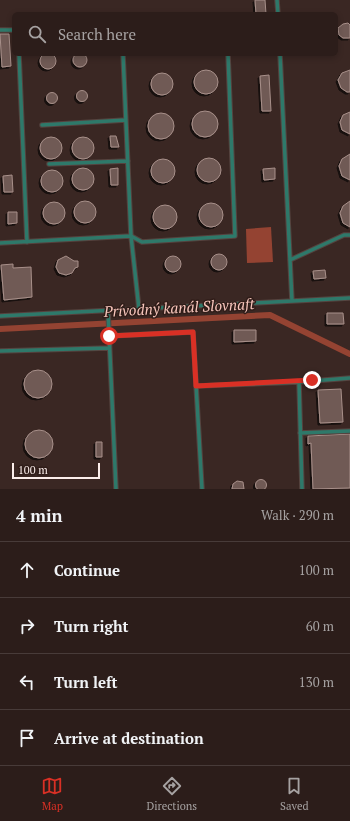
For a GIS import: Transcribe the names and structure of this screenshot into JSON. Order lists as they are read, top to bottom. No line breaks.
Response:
{"water":["Prívodný kanál Slovnaft"],"scale_bar":"100 m","page":{"search":"Search here","scale":"100 m","heading":["4 min","Walk · 290 m"],"list":[["Continue","100 m"],["Turn right","60 m"],["Turn left","130 m"],"Arrive at destination"],"nav":["Map","Directions","Saved"]}}
